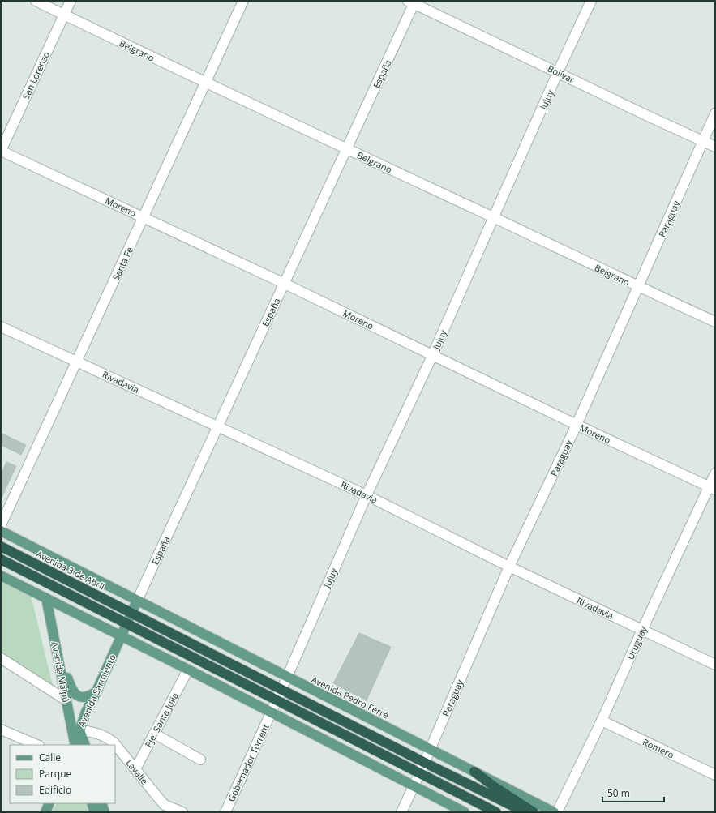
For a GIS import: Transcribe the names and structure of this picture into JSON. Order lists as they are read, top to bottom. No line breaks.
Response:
{"streets":{"highway":["Avenida 3 de Abril"],"main road":["España","Avenida Maipú","Avenida Sarmiento","Avenida Pedro Ferré"],"street":["Belgrano","Bolívar","San Lorenzo","Jujuy","Moreno","Paraguay","Santa Fe","Rivadavia","Uruguay","Pje. Santa Julia","Romero","Gobernador Torrent","Lavalle"]},"crossings":[["Belgrano","España"],["Belgrano","San Lorenzo"],["Belgrano","Jujuy"],["Belgrano","Paraguay"],["Belgrano","Santa Fe"],["España","Bolívar"],["España","Moreno"],["España","Rivadavia"],["España","Avenida 3 de Abril"],["España","Avenida Sarmiento"],["España","Avenida Pedro Ferré"],["Bolívar","Jujuy"],["Bolívar","Paraguay"],["San Lorenzo","Moreno"],["Jujuy","Moreno"],["Jujuy","Rivadavia"],["Jujuy","Avenida Pedro Ferré"],["Jujuy","Gobernador Torrent"],["Moreno","Paraguay"],["Moreno","Santa Fe"],["Moreno","Uruguay"],["Paraguay","Rivadavia"],["Paraguay","Avenida Pedro Ferré"],["Santa Fe","Rivadavia"],["Rivadavia","Uruguay"],["Avenida 3 de Abril","Avenida Pedro Ferré"],["Uruguay","Romero"],["Avenida Maipú","Avenida Sarmiento"],["Avenida Maipú","Lavalle"],["Avenida Sarmiento","Lavalle"],["Pje. Santa Julia","Lavalle"]],"legend":["Calle","Parque","Edificio"],"scale_bar":"50 m"}
